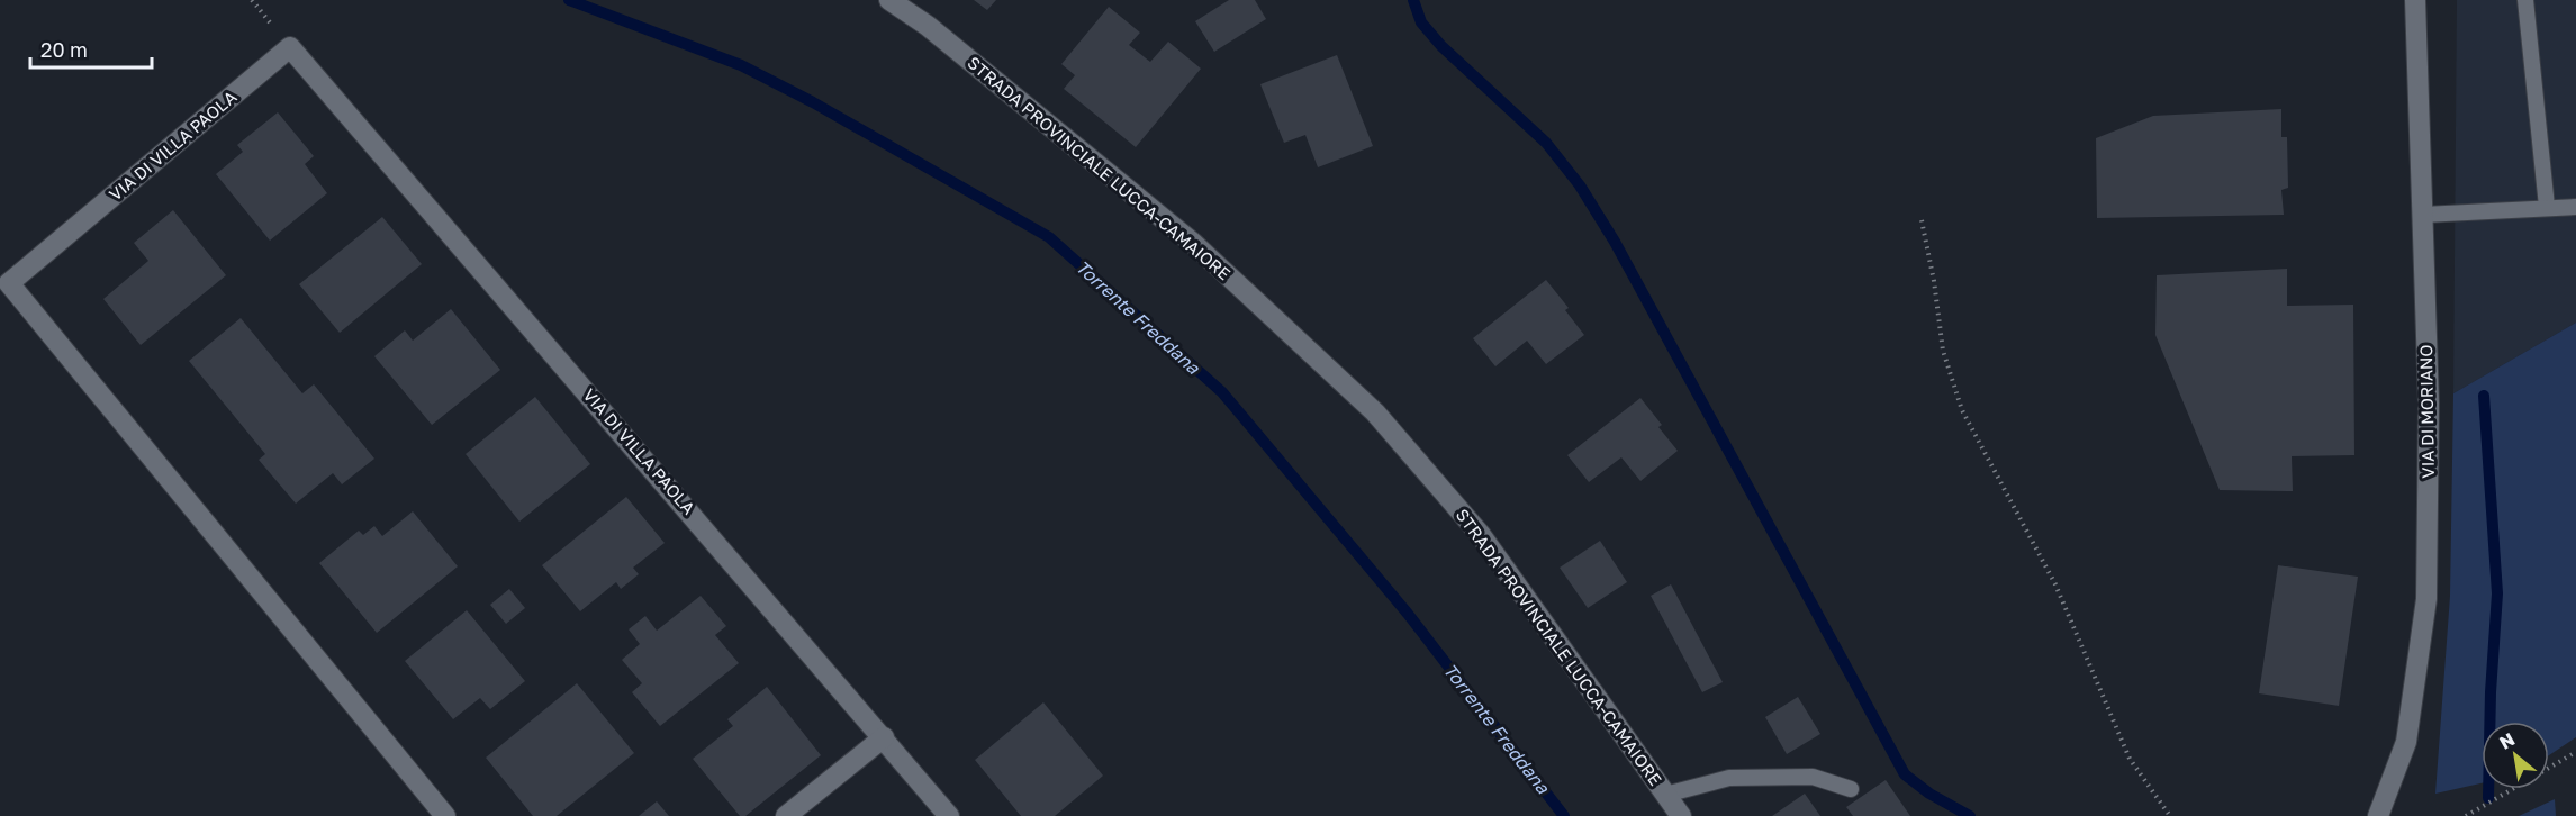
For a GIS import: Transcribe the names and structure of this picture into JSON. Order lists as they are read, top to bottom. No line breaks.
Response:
{"streets":{"street":["VIA DI VILLA PAOLA","STRADA PROVINCIALE LUCCA-CAMAIORE","VIA DI MORIANO"]},"water":["Torrente Freddana"],"scale_bar":"20 m","north":"top left"}
